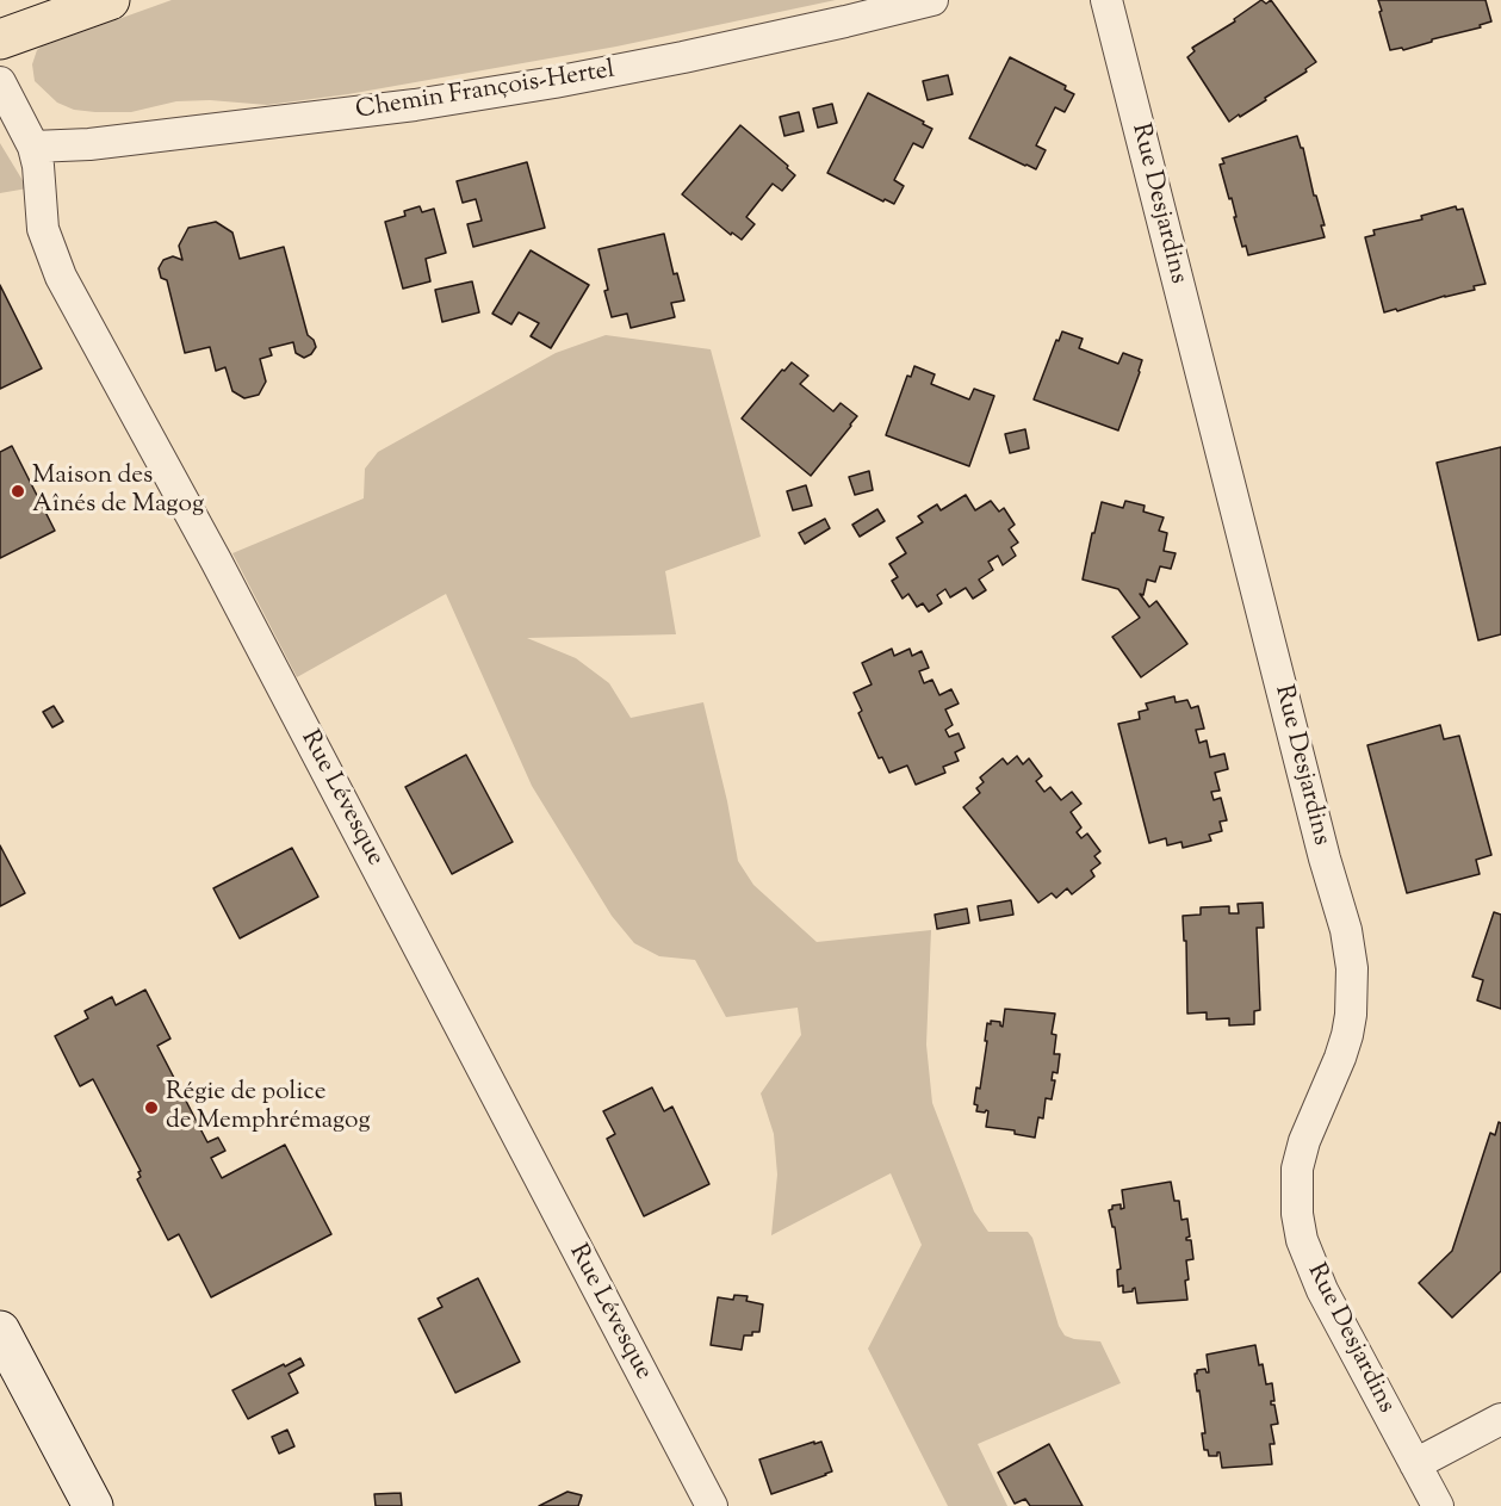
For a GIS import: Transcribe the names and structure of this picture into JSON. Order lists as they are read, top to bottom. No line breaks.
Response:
{"streets":{"street":["Chemin François-Hertel","Rue Desjardins","Rue Lévesque"]},"crossings":[["Chemin François-Hertel","Rue Lévesque"]],"places":["Maison des Aînés de Magog","Régie de police de Memphrémagog"]}
